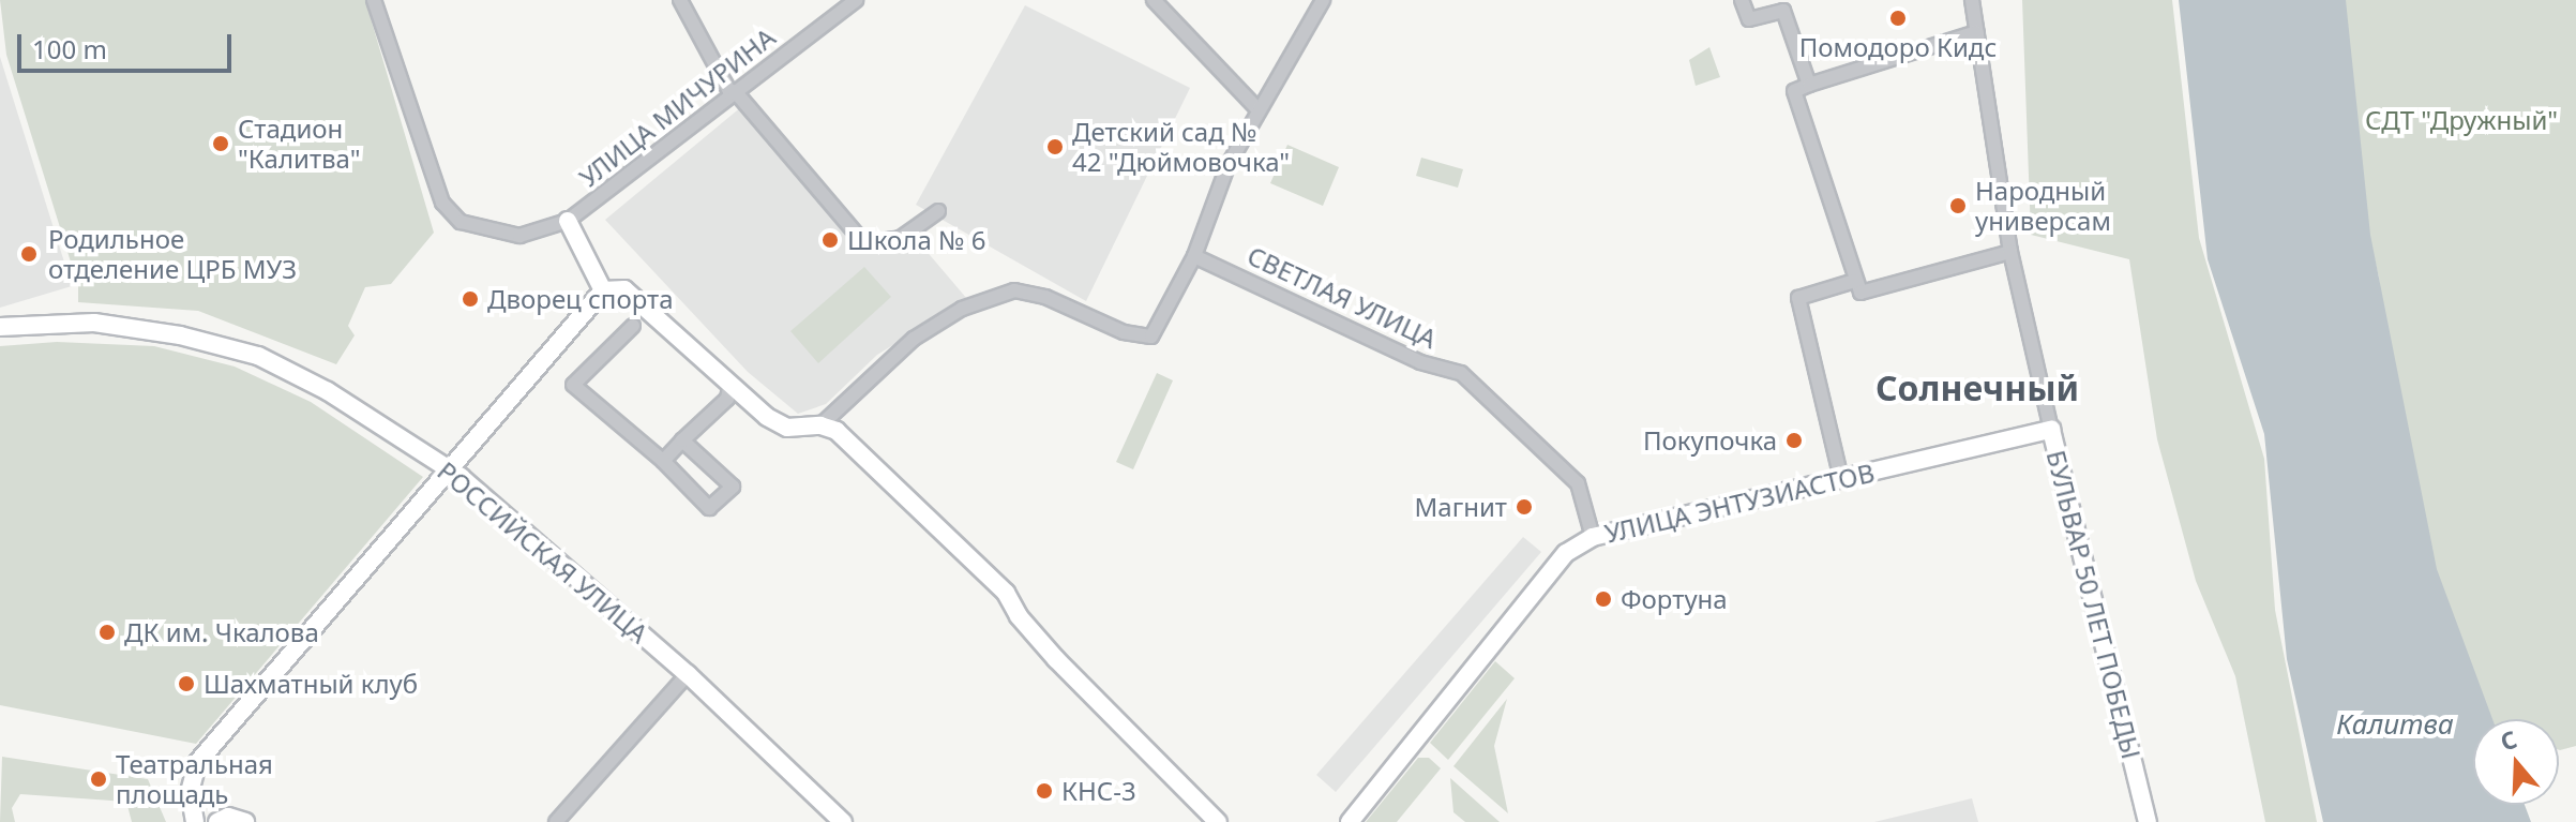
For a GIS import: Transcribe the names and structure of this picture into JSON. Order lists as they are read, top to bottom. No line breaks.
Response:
{"streets":{"street":["УЛИЦА МИЧУРИНА","СВЕТЛАЯ УЛИЦА","УЛИЦА ЭНТУЗИАСТОВ","РОССИЙСКАЯ УЛИЦА","БУЛЬВАР 50 ЛЕТ ПОБЕДЫ"]},"crossings":[["СВЕТЛАЯ УЛИЦА","УЛИЦА ЭНТУЗИАСТОВ"],["УЛИЦА ЭНТУЗИАСТОВ","БУЛЬВАР 50 ЛЕТ ПОБЕДЫ"]],"districts":["Солнечный"],"water":["Калитва"],"parks":["СДТ \"Дружный\""],"places":["Помодоро Кидс","Стадион \"Калитва\"","Детский сад № 42 \"Дюймовочка\"","Народный универсам","Школа № 6","Родильное отделение ЦРБ МУЗ","Дворец спорта","Покупочка","Магнит","Фортуна","ДК им. Чкалова","Шахматный клуб","Театральная площадь","КНС-3"],"scale_bar":"100 m","north":"top"}
